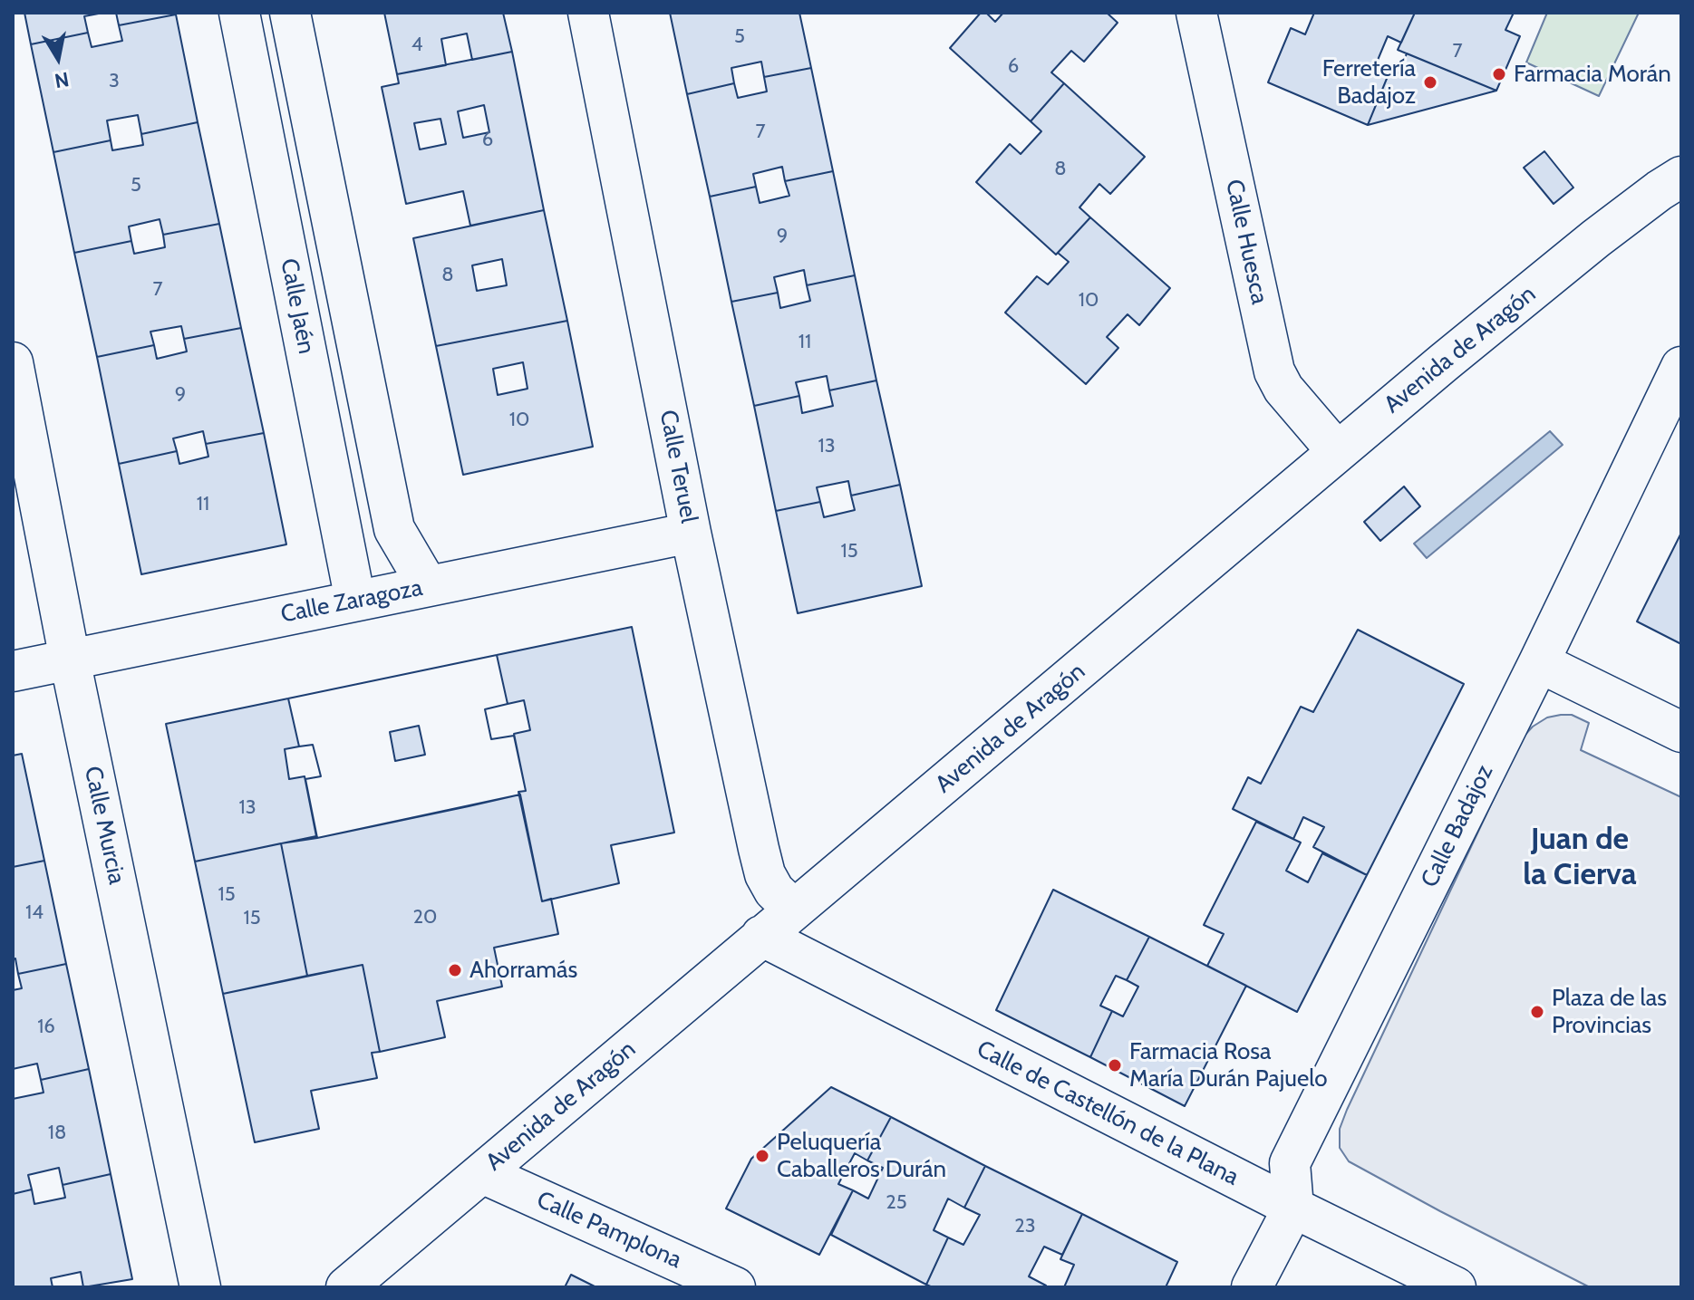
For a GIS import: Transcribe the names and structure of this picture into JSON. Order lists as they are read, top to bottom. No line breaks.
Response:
{"streets":{"street":["Calle Huesca","Calle Jaén","Avenida de Aragón","Calle Teruel","Calle Zaragoza","Calle Murcia","Calle Badajoz","Calle de Castellón de la Plana","Calle Pamplona"]},"crossings":[["Calle Huesca","Avenida de Aragón"],["Calle Jaén","Calle Zaragoza"],["Avenida de Aragón","Calle Teruel"],["Avenida de Aragón","Calle de Castellón de la Plana"],["Avenida de Aragón","Calle Pamplona"],["Calle Teruel","Calle Zaragoza"],["Calle Zaragoza","Calle Murcia"],["Calle Badajoz","Calle de Castellón de la Plana"]],"districts":["Juan de la Cierva"],"places":["Farmacia Morán","Ferretería Badajoz","Ahorramás","Plaza de las Provincias","Farmacia Rosa María Durán Pajuelo","Peluquería Caballeros Durán"],"house_numbers":["5","4","7","6","3","7","6","8","5","9","8","7","10","11","9","10","13","11","15","13","15","14","20","15","16","18","25","23"],"north":"bottom"}
